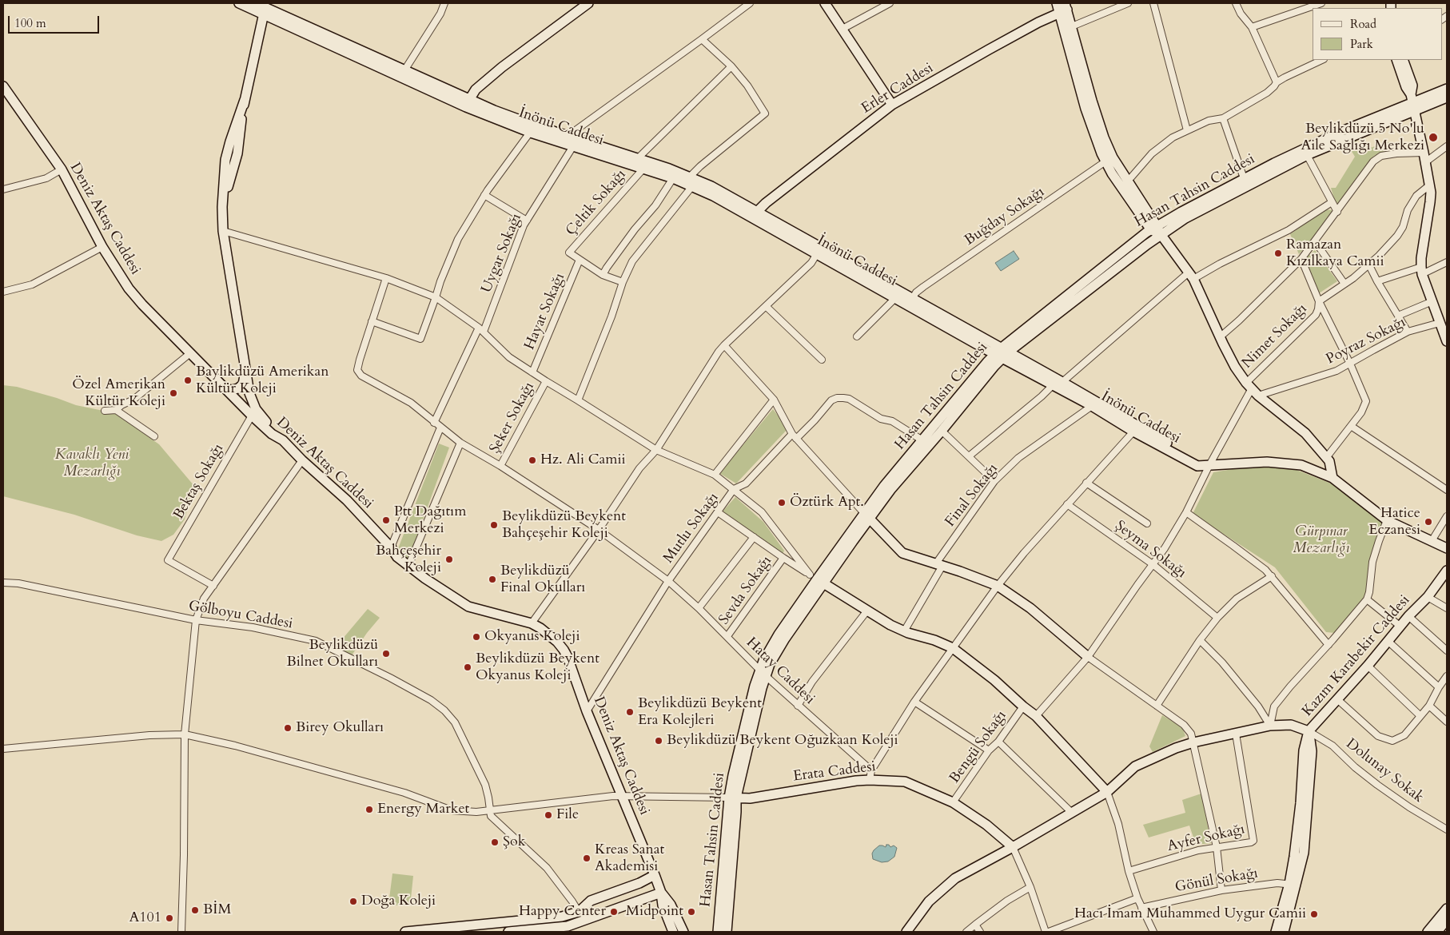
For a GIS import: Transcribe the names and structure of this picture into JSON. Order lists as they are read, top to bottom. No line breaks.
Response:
{"streets":{"street":["Erler Caddesi","İnönü Caddesi","Hasan Tahsin Caddesi","Çeltik Sokağı","Buğday Sokağı","Deniz Aktaş Caddesi","Uygar Sokağı","Hayat Sokağı","Nimet Sokağı","Poyraz Sokağı","Şeker Sokağı","Bektaş Sokağı","Final Sokağı","Mutlu Sokağı","Şeyma Sokağı","Sevda Sokağı","Gölboyu Caddesi","Kazım Karabekir Caddesi","Hatay Caddesi","Bengü Sokağı","Dolunay Sokak","Erata Caddesi","Ayfer Sokağı","Gönül Sokağı"]},"crossings":[["İnönü Caddesi","Hasan Tahsin Caddesi"],["İnönü Caddesi","Nimet Sokağı"],["İnönü Caddesi","Final Sokağı"],["Hasan Tahsin Caddesi","Hatay Caddesi"],["Hasan Tahsin Caddesi","Erata Caddesi"],["Çeltik Sokağı","Hayat Sokağı"],["Deniz Aktaş Caddesi","Bektaş Sokağı"],["Deniz Aktaş Caddesi","Mutlu Sokağı"],["Uygar Sokağı","Hatay Caddesi"],["Nimet Sokağı","Poyraz Sokağı"],["Nimet Sokağı","Şeyma Sokağı"],["Şeker Sokağı","Hatay Caddesi"],["Mutlu Sokağı","Hatay Caddesi"],["Sevda Sokağı","Hatay Caddesi"],["Kazım Karabekir Caddesi","Dolunay Sokak"],["Kazım Karabekir Caddesi","Gönül Sokağı"],["Hatay Caddesi","Erata Caddesi"],["Bengü Sokağı","Erata Caddesi"]],"parks":["Kavaklı Yeni Mezarlığı","Gürpınar Mezarlığı"],"places":["Beylikdüzü 5 No'lu Aile Sağlığı Merkezi","Ramazan Kızılkaya Camii","Baylikdüzü Amerikan Kültür Koleji","Özel Amerikan Kültür Koleji","Hz. Ali Camii","Öztürk Apt.","Ptt Dağıtım Merkezi","Hatice Eczanesi","Beylikdüzü Beykent Bahçeşehir Koleji","Bahçeşehir Koleji","Beylikdüzü Final Okulları","Okyanus Koleji","Beylikdüzü Bilnet Okulları","Beylikdüzü Beykent Okyanus Koleji","Beylikdüzü Beykent Era Kolejleri","Birey Okulları","Beylikdüzü Beykent Oğuzkaan Koleji","Energy Market","File","Şok","Kreas Sanat Akademisi","Doğa Koleji","BİM","Happy Center","Midpoint","Hacı İmam Muhammed Uygur Camii","A101"],"legend":["Road","Park"],"scale_bar":"100 m"}
